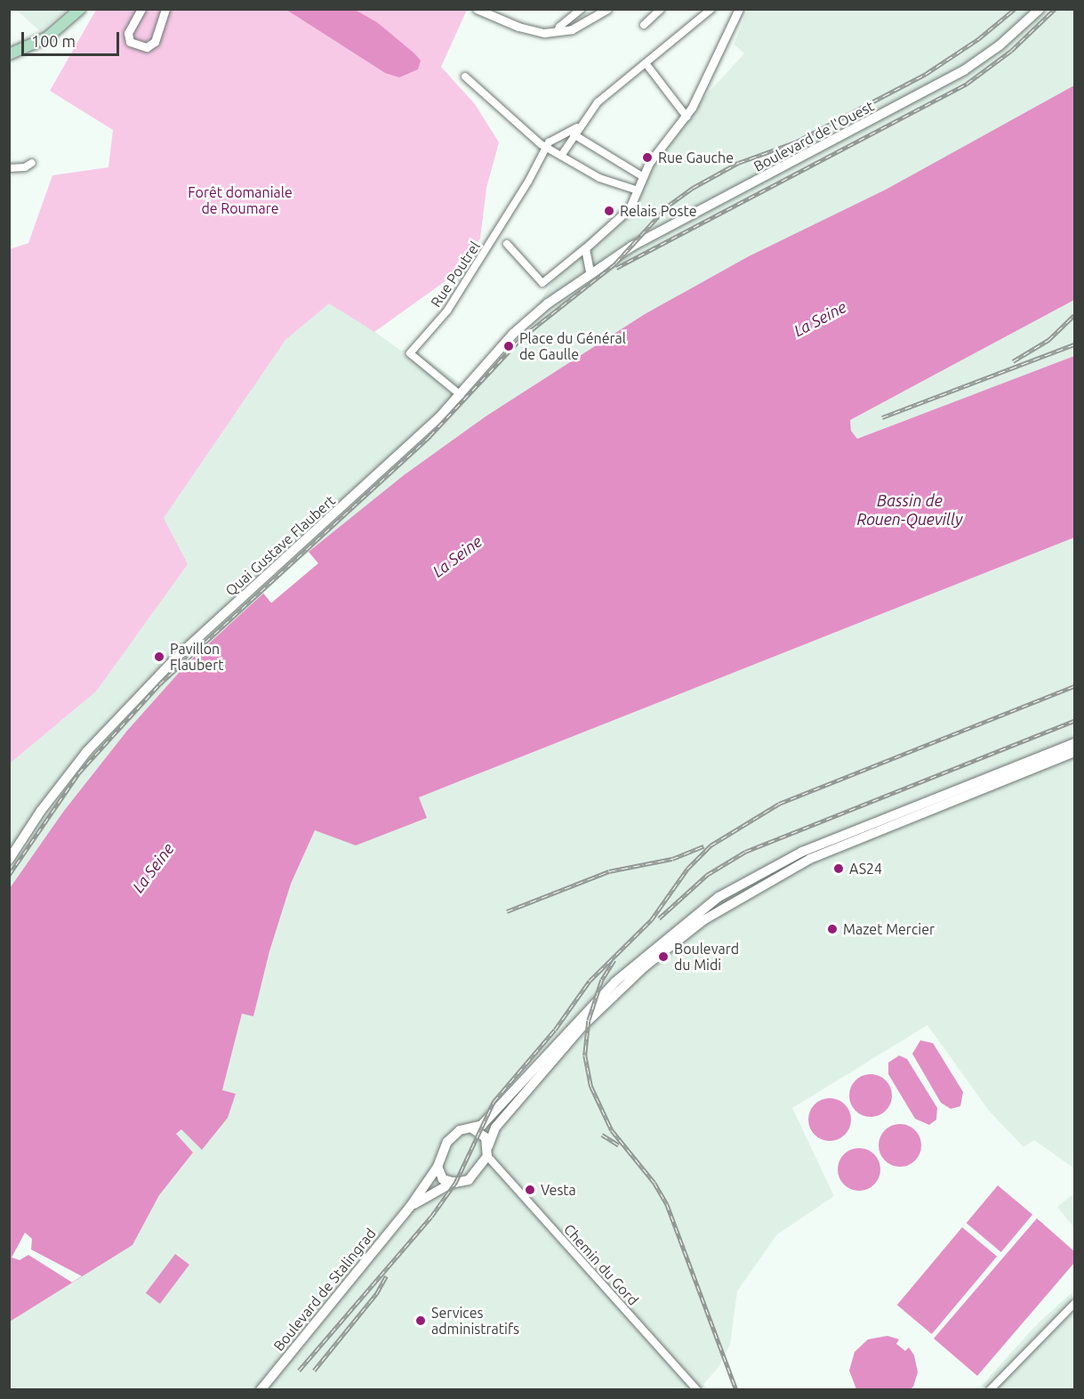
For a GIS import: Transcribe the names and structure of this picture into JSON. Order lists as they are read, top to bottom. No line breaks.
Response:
{"streets":{"main road":["Boulevard de l'Ouest","Quai Gustave Flaubert","Boulevard de Stalingrad"],"street":["Rue Poutrel","Chemin du Gord"]},"crossings":[["Boulevard de l'Ouest","Quai Gustave Flaubert"],["Rue Poutrel","Quai Gustave Flaubert"],["Chemin du Gord","Boulevard de Stalingrad"]],"water":["La Seine","Bassin de Rouen-Quevilly"],"parks":["Forêt domaniale de Roumare"],"places":["Rue Gauche","Relais Poste","Place du Général de Gaulle","Pavillon Flaubert","AS24","Mazet Mercier","Boulevard du Midi","Vesta","Services administratifs"],"scale_bar":"100 m"}
